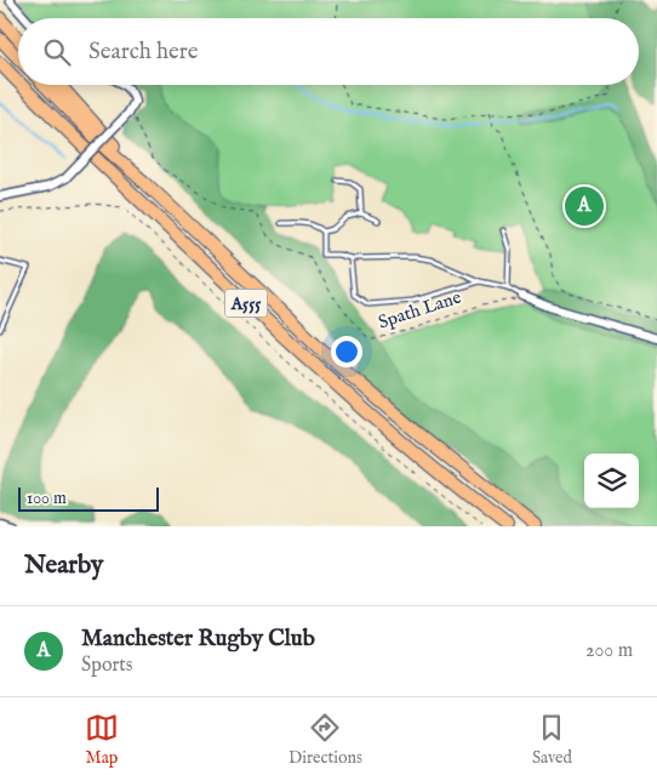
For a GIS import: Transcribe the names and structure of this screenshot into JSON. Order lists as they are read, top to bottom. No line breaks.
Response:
{"streets":{"highway":["A555"],"path":["Spath Lane"]},"scale_bar":"100 m","page":{"search":"Search here","pins":"A","scale":"100 m","heading":"Nearby","list":[{"mark":"A","name":"Manchester Rugby Club","note":"Sports","value":"200 m"}],"nav":["Map","Directions","Saved"]}}
